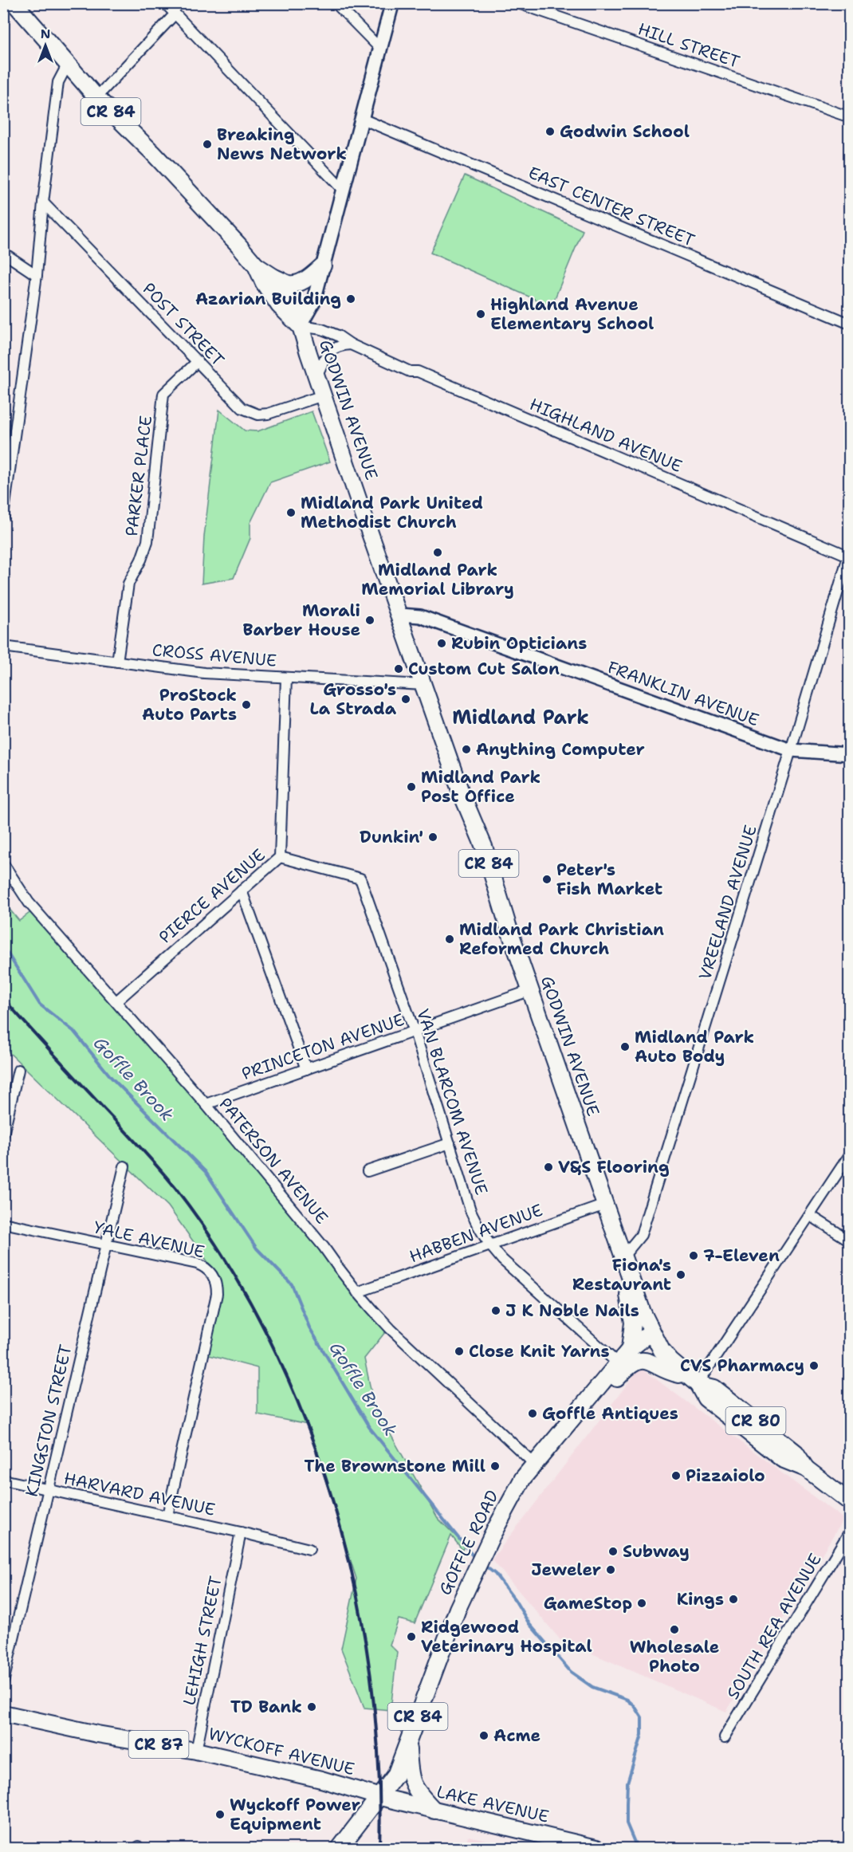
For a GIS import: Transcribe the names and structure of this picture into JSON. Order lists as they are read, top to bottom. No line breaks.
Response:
{"streets":{"main road":["CR 84","GODWIN AVENUE","CR 80","GOFFLE ROAD","CR 87","WYCKOFF AVENUE","LAKE AVENUE"],"street":["HILL STREET","EAST CENTER STREET","POST STREET","HIGHLAND AVENUE","PARKER PLACE","CROSS AVENUE","FRANKLIN AVENUE","PIERCE AVENUE","VREELAND AVENUE","PRINCETON AVENUE","VAN BLARCOM AVENUE","PATERSON AVENUE","HABBEN AVENUE","YALE AVENUE","KINGSTON STREET","HARVARD AVENUE","SOUTH REA AVENUE","LEHIGH STREET"]},"crossings":[["POST STREET","GODWIN AVENUE"],["POST STREET","PARKER PLACE"],["GODWIN AVENUE","HIGHLAND AVENUE"],["GODWIN AVENUE","CROSS AVENUE"],["GODWIN AVENUE","FRANKLIN AVENUE"],["GODWIN AVENUE","VREELAND AVENUE"],["GODWIN AVENUE","PRINCETON AVENUE"],["GODWIN AVENUE","HABBEN AVENUE"],["GODWIN AVENUE","GOFFLE ROAD"],["HIGHLAND AVENUE","VREELAND AVENUE"],["PARKER PLACE","CROSS AVENUE"],["CROSS AVENUE","PIERCE AVENUE"],["FRANKLIN AVENUE","VREELAND AVENUE"],["PIERCE AVENUE","VAN BLARCOM AVENUE"],["PIERCE AVENUE","PATERSON AVENUE"],["PRINCETON AVENUE","VAN BLARCOM AVENUE"],["PRINCETON AVENUE","PATERSON AVENUE"],["VAN BLARCOM AVENUE","HABBEN AVENUE"],["VAN BLARCOM AVENUE","GOFFLE ROAD"],["PATERSON AVENUE","HABBEN AVENUE"],["PATERSON AVENUE","GOFFLE ROAD"],["YALE AVENUE","KINGSTON STREET"],["YALE AVENUE","HARVARD AVENUE"],["KINGSTON STREET","HARVARD AVENUE"],["HARVARD AVENUE","LEHIGH STREET"],["GOFFLE ROAD","WYCKOFF AVENUE"],["GOFFLE ROAD","LAKE AVENUE"],["LEHIGH STREET","WYCKOFF AVENUE"],["WYCKOFF AVENUE","LAKE AVENUE"]],"districts":["Midland Park"],"water":["Goffle Brook"],"places":["Godwin School","Breaking News Network","Azarian Building","Highland Avenue Elementary School","Midland Park United Methodist Church","Midland Park Memorial Library","Morali Barber House","Rubin Opticians","Custom Cut Salon","Grosso's La Strada","ProStock Auto Parts","Anything Computer","Midland Park Post Office","Dunkin'","Peter's Fish Market","Midland Park Christian Reformed Church","Midland Park Auto Body","V&S Flooring","7-Eleven","Fiona's Restaurant","J K Noble Nails","Close Knit Yarns","CVS Pharmacy","Goffle Antiques","The Brownstone Mill","Pizzaiolo","Subway","Jeweler","Kings","GameStop","Wholesale Photo","Ridgewood Veterinary Hospital","TD Bank","Acme","Wyckoff Power Equipment"],"north":"top"}
